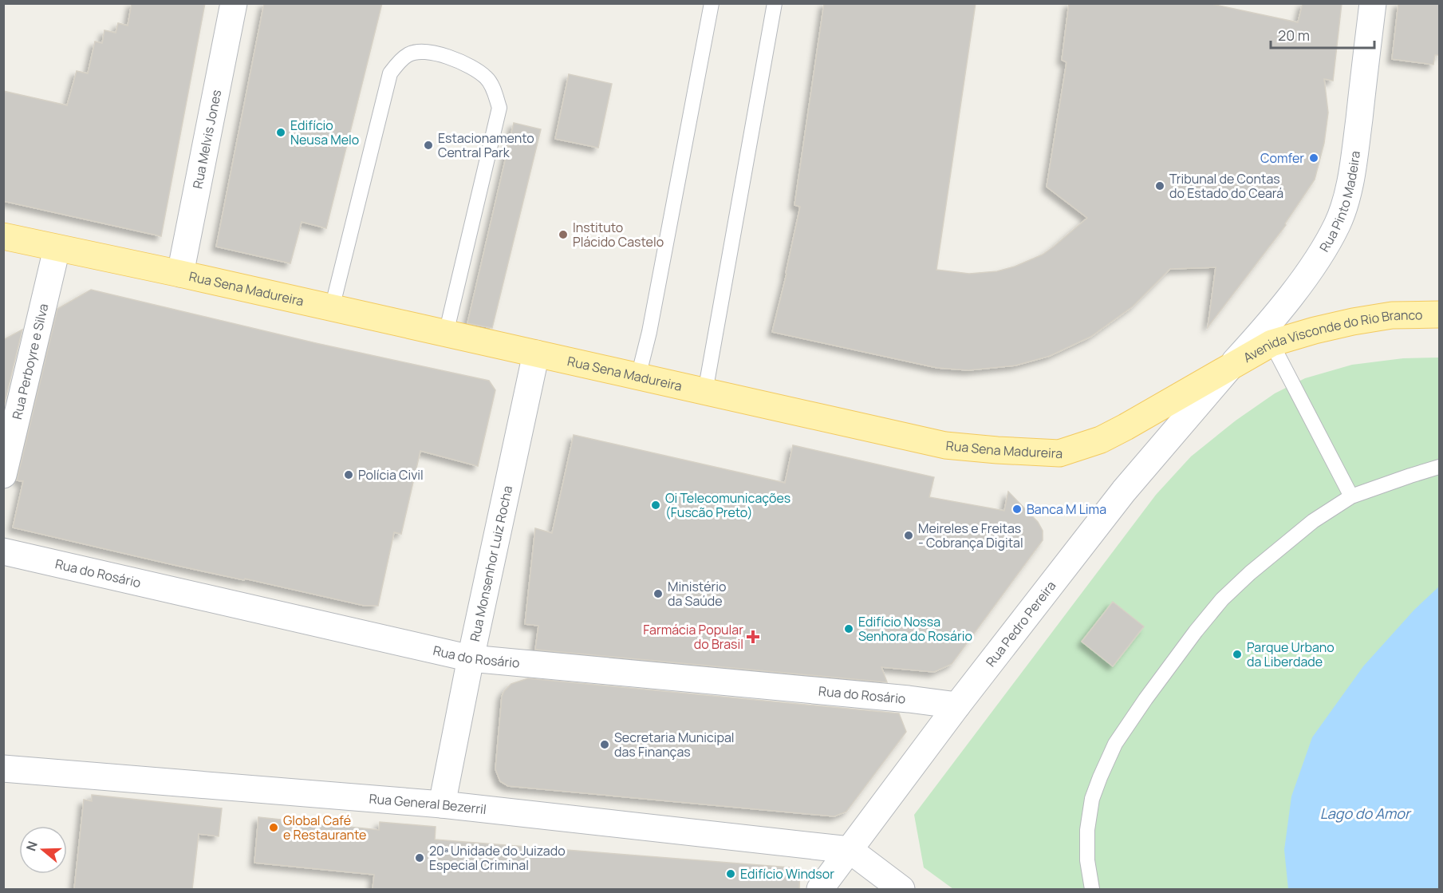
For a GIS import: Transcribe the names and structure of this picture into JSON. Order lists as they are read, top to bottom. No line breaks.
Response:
{"streets":{"main road":["Rua Sena Madureira","Avenida Visconde do Rio Branco"],"street":["Rua Melvis Jones","Rua Pinto Madeira","Rua Perboyre e Silva","Rua Monsenhor Luiz Rocha","Rua do Rosário","Rua Pedro Pereira","Rua General Bezerril"]},"crossings":[["Rua Melvis Jones","Rua Sena Madureira"],["Rua Pinto Madeira","Rua Sena Madureira"],["Rua Pinto Madeira","Avenida Visconde do Rio Branco"],["Rua Pinto Madeira","Rua Pedro Pereira"],["Rua Sena Madureira","Avenida Visconde do Rio Branco"],["Rua Sena Madureira","Rua Perboyre e Silva"],["Rua Sena Madureira","Rua Monsenhor Luiz Rocha"],["Rua Sena Madureira","Rua Pedro Pereira"],["Avenida Visconde do Rio Branco","Rua Pedro Pereira"],["Rua Monsenhor Luiz Rocha","Rua do Rosário"],["Rua Monsenhor Luiz Rocha","Rua General Bezerril"],["Rua do Rosário","Rua Pedro Pereira"],["Rua Pedro Pereira","Rua General Bezerril"]],"water":["Lago do Amor"],"places":{"other":["Edifício Neusa Melo","Estacionamento Central Park","Comfer","Tribunal de Contas do Estado do Ceará","Instituto Plácido Castelo","Polícia Civil","Oi Telecomunicações (Fuscão Preto)","Banca M Lima","Meireles e Freitas - Cobrança Digital","Ministério da Saúde","Edifício Nossa Senhora do Rosário","Parque Urbano da Liberdade","Secretaria Municipal das Finanças","Global Café e Restaurante","20ª Unidade do Juizado Especial Criminal","Edifício Windsor"],"health":["Farmácia Popular do Brasil"]},"scale_bar":"20 m","north":"left"}
